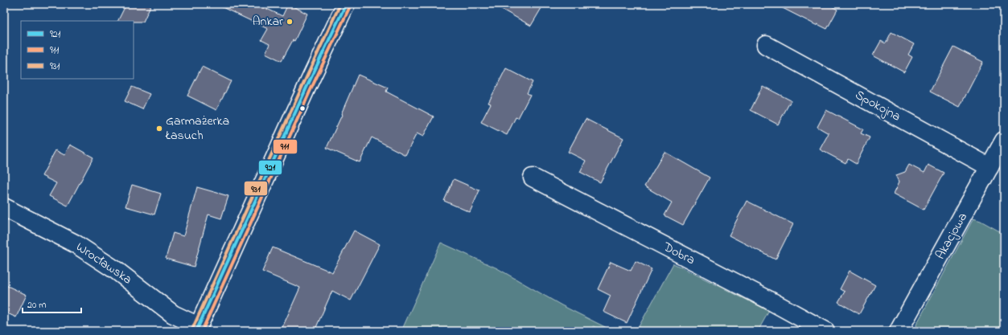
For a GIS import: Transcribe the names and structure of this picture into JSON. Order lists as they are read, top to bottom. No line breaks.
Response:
{"streets":{"street":["Spokojna","Akacjowa","Dobra","Wrocławska"]},"crossings":[["Spokojna","Akacjowa"]],"places":["Ankar","Garmażerka Łasuch"],"lines":["transit line 921","transit line 931","transit line 911"],"legend":["921","911","931"],"scale_bar":"20 m"}
